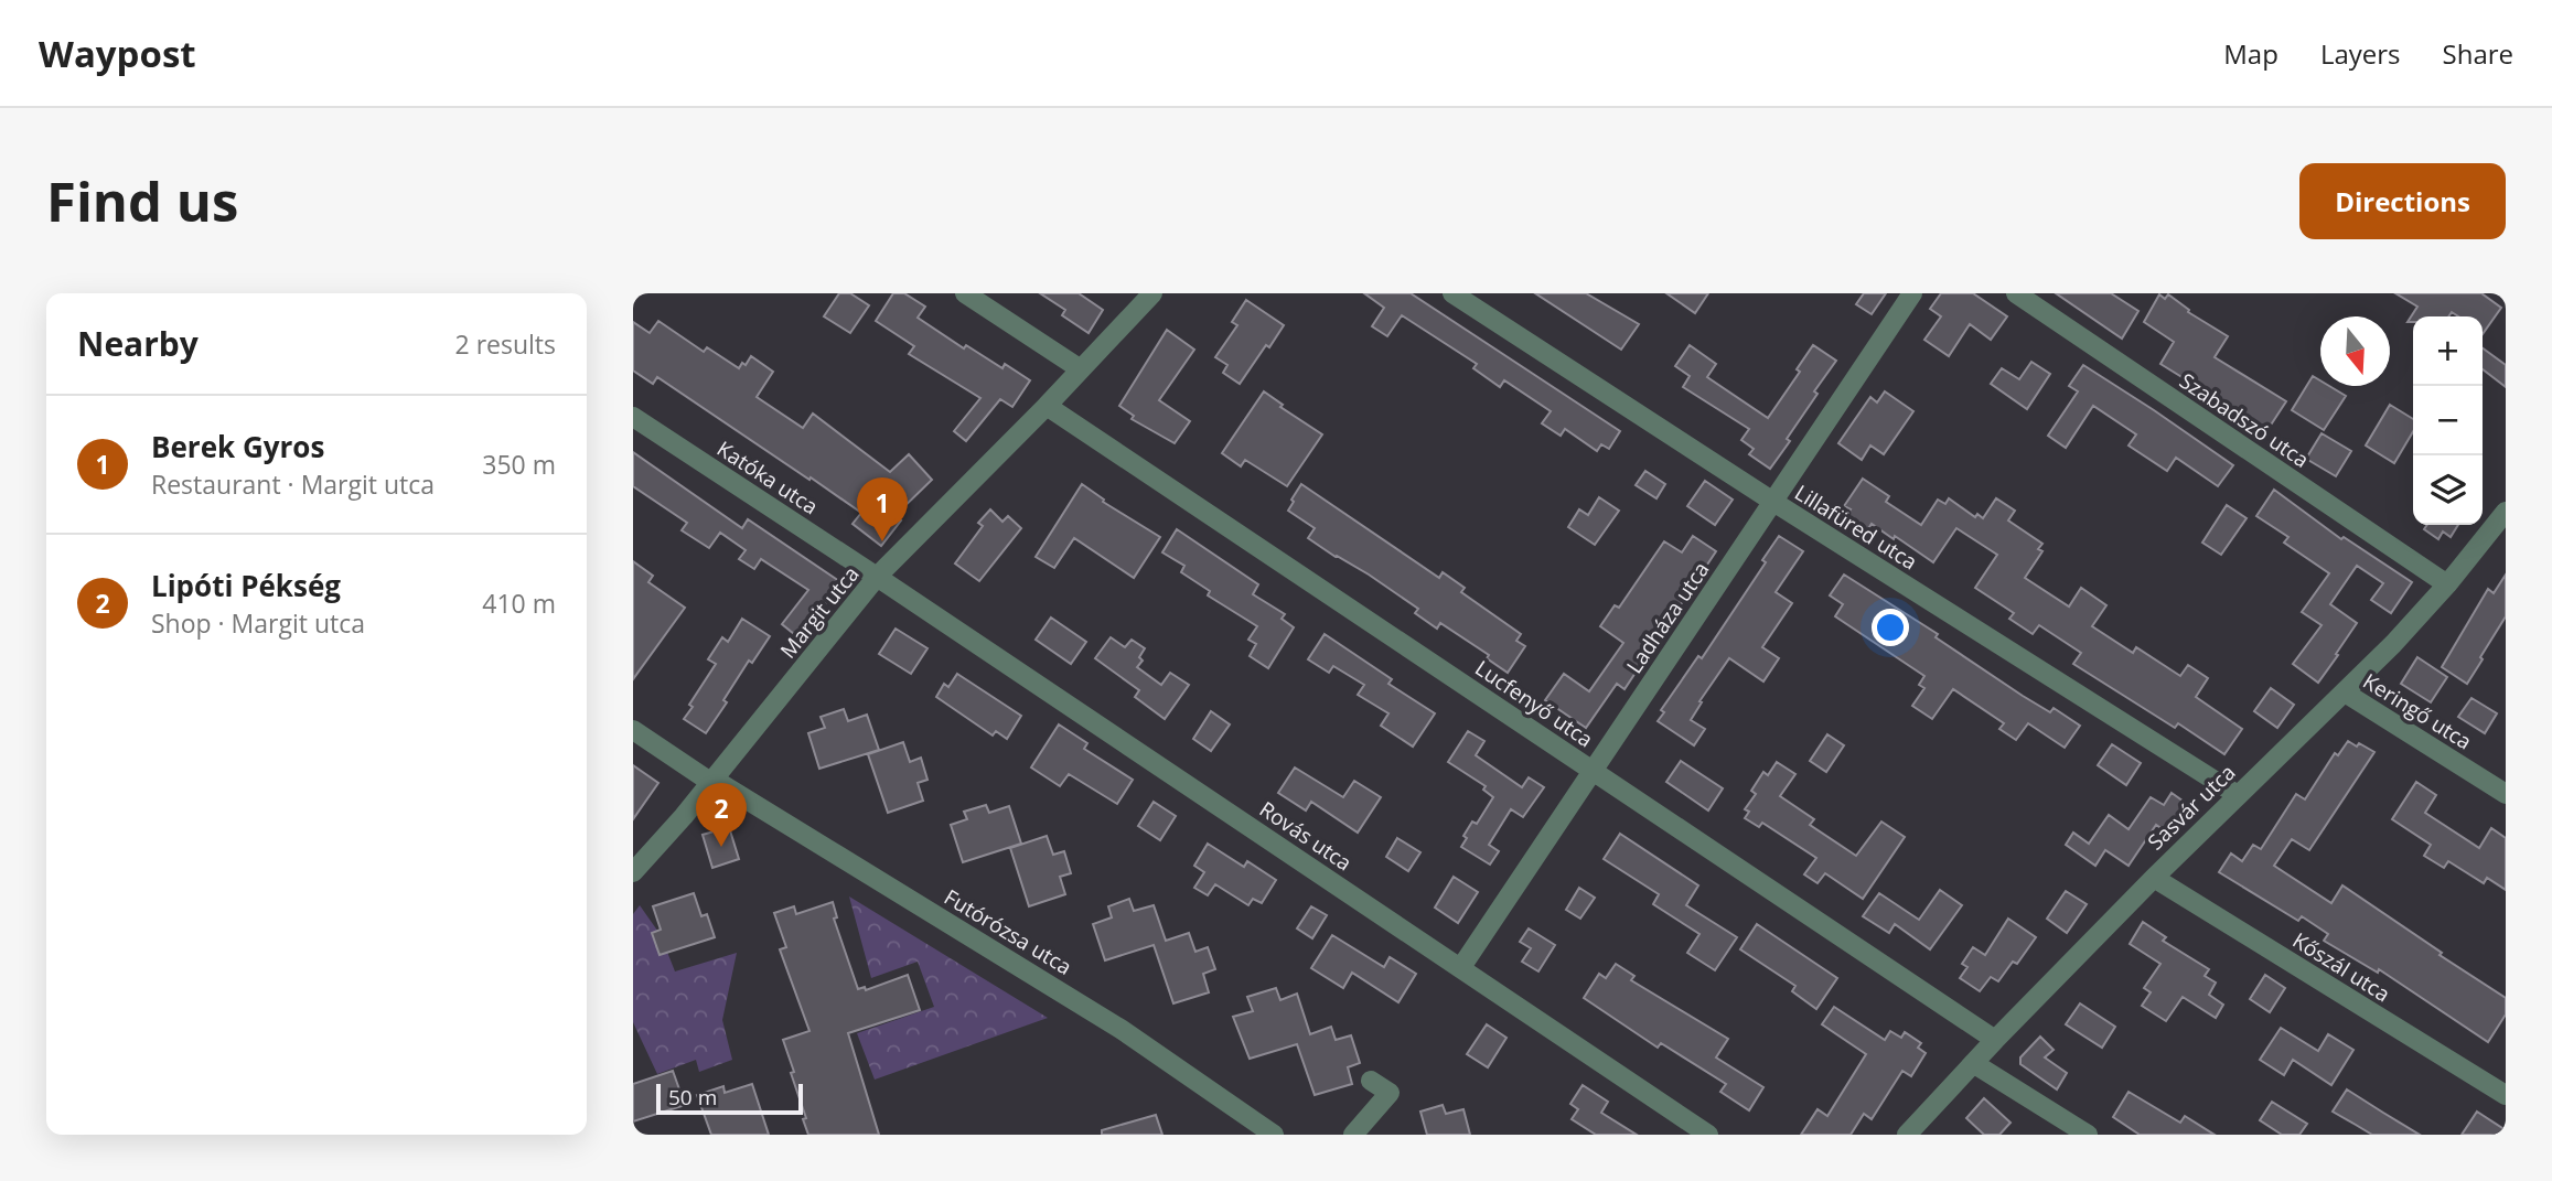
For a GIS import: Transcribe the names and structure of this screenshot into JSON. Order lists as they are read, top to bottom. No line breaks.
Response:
{"streets":{"street":["Szabadszó utca","Katóka utca","Lillafüred utca","Margit utca","Ladháza utca","Lucfenyő utca","Keringő utca","Sasvár utca","Rovás utca","Futórózsa utca","Kőszál utca"]},"crossings":[["Szabadszó utca","Sasvár utca"],["Katóka utca","Margit utca"],["Katóka utca","Rovás utca"],["Lillafüred utca","Ladháza utca"],["Lillafüred utca","Sasvár utca"],["Margit utca","Lucfenyő utca"],["Margit utca","Rovás utca"],["Margit utca","Futórózsa utca"],["Ladháza utca","Lucfenyő utca"],["Ladháza utca","Rovás utca"],["Lucfenyő utca","Sasvár utca"],["Keringő utca","Sasvár utca"],["Sasvár utca","Kőszál utca"]],"scale_bar":"50 m","north":"bottom","page":{"header":"Waypost","nav":["Map","Layers","Share"],"buttons":"Directions","title":"Find us","heading":["Nearby","2 results"],"map_buttons":["+","−"],"list":[{"mark":"1","name":"Berek Gyros","note":"Restaurant · Margit utca","value":"350 m"},{"mark":"2","name":"Lipóti Pékség","note":"Shop · Margit utca","value":"410 m"}],"pins":["1","2"],"scale":"50 m"}}
